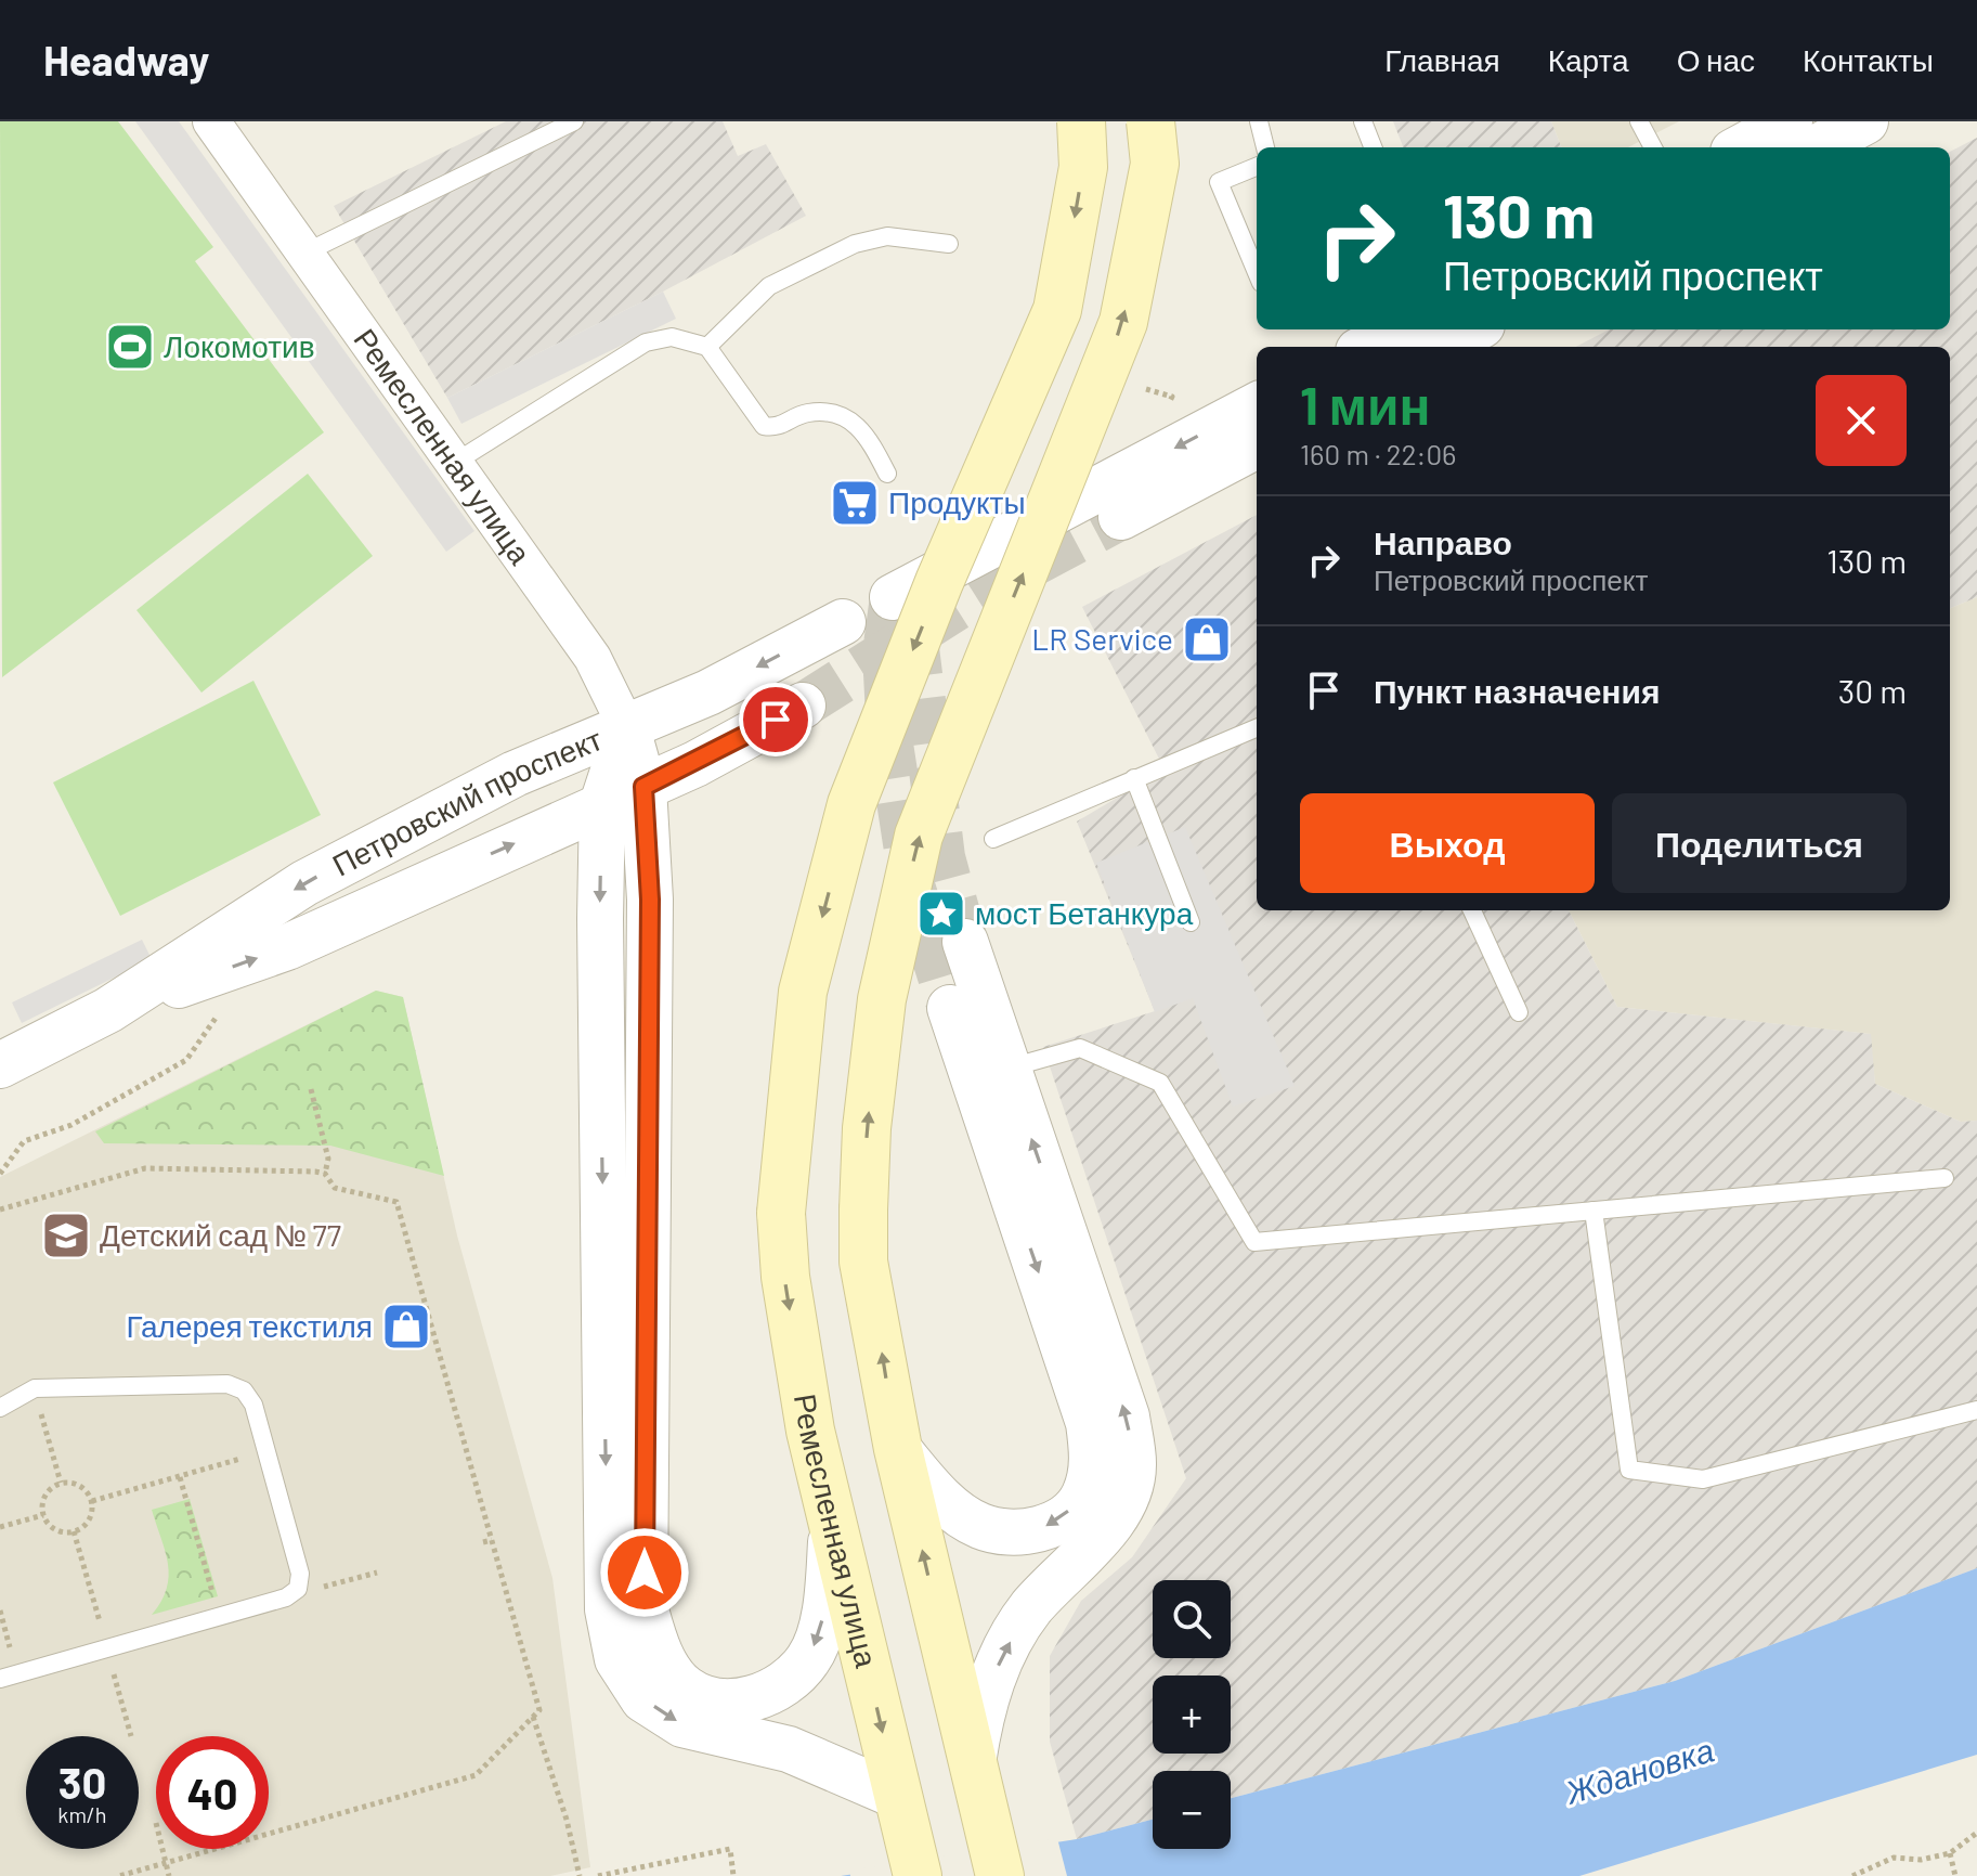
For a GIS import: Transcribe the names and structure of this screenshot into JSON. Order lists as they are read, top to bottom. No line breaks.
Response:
{"streets":{"main road":["Ремесленная улица"],"street":["Петровский проспект"]},"crossings":[["Ремесленная улица","Петровский проспект"]],"water":["Ждановка"],"places":{"sports":["Локомотив"],"supermarket":["Продукты"],"shop":["LR Service","Галерея текстиля"],"place":["мост Бетанкура"],"school or university":["Детский сад № 77"]},"page":{"header":"Headway","nav":["Главная","Карта","О нас","Контакты"],"turn":["130 m","Петровский проспект"],"heading":["1 мин","160 m · 22:06"],"list":[{"name":"Направо","note":"Петровский проспект","value":"130 m"},{"name":"Пункт назначения","value":"30 m"}],"buttons":["Выход","Поделиться"],"map_buttons":["+","−"],"speed":"30 km/h","limit":"40"}}
